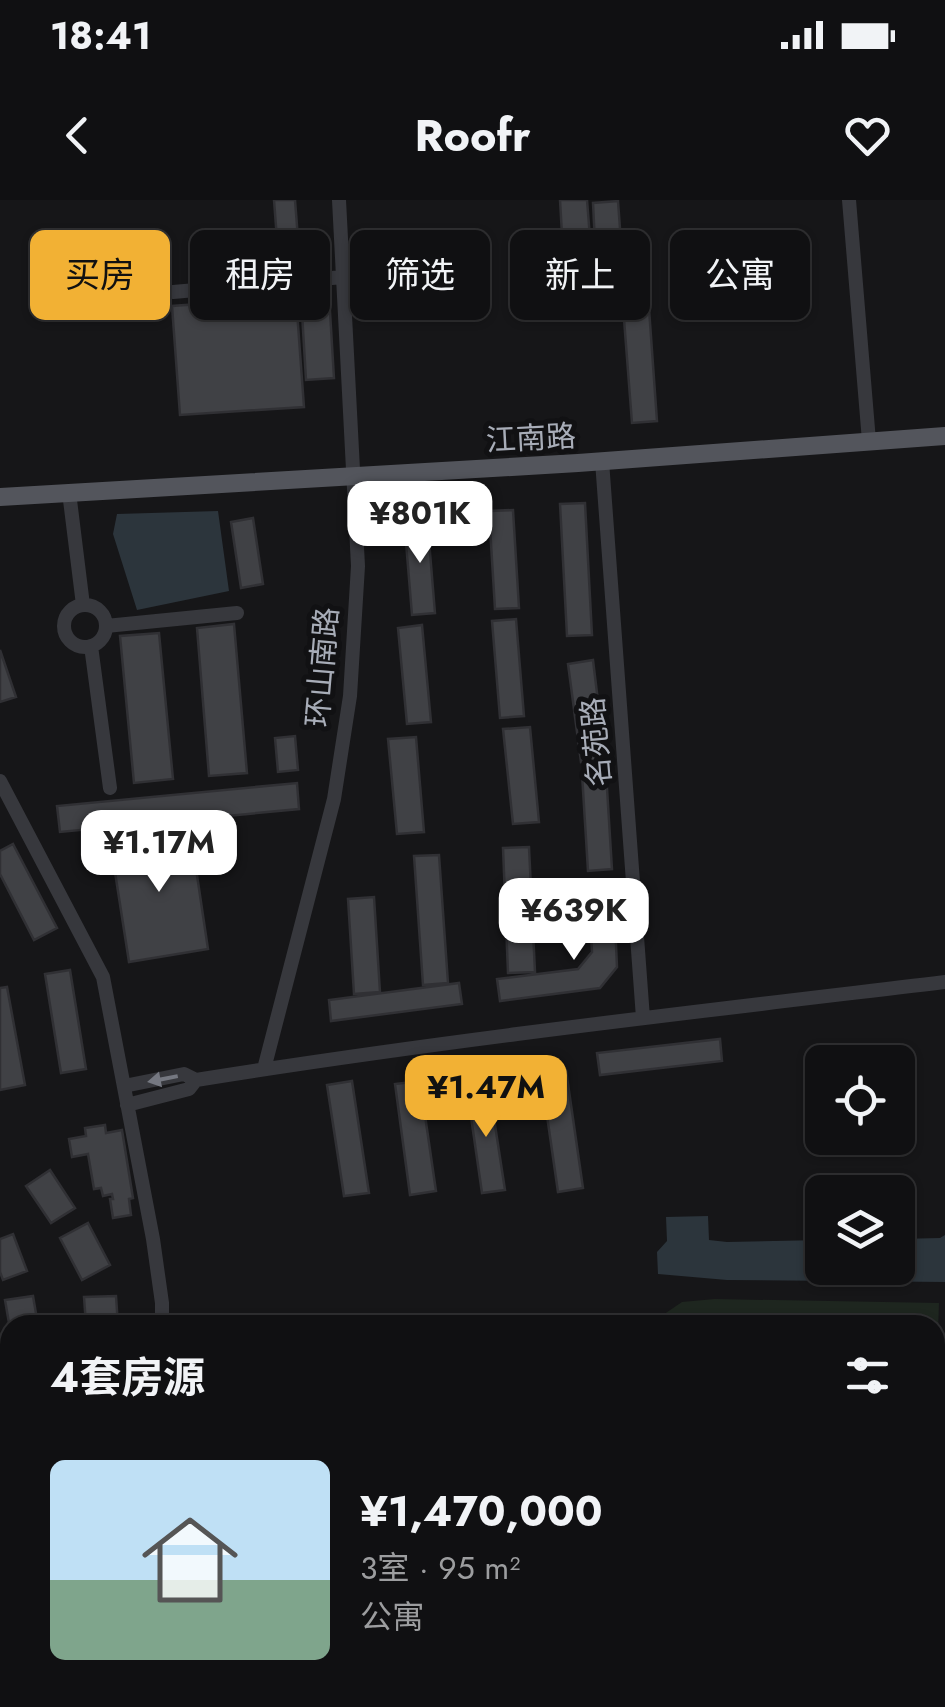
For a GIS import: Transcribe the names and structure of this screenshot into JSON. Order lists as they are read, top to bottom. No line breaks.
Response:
{"streets":{"main road":["江南路"],"street":["环山南路","名苑路"]},"crossings":[["江南路","环山南路"],["江南路","名苑路"]],"page":{"status":"18:41","header":"Roofr","chip":["买房","租房","筛选","新上","公寓"],"price":["¥801K","¥1.17M","¥639K","¥1.47M"],"heading":"4套房源","list":[{"name":"¥1,470,000","note":"3室 · 95 m² · 公寓"}]}}
